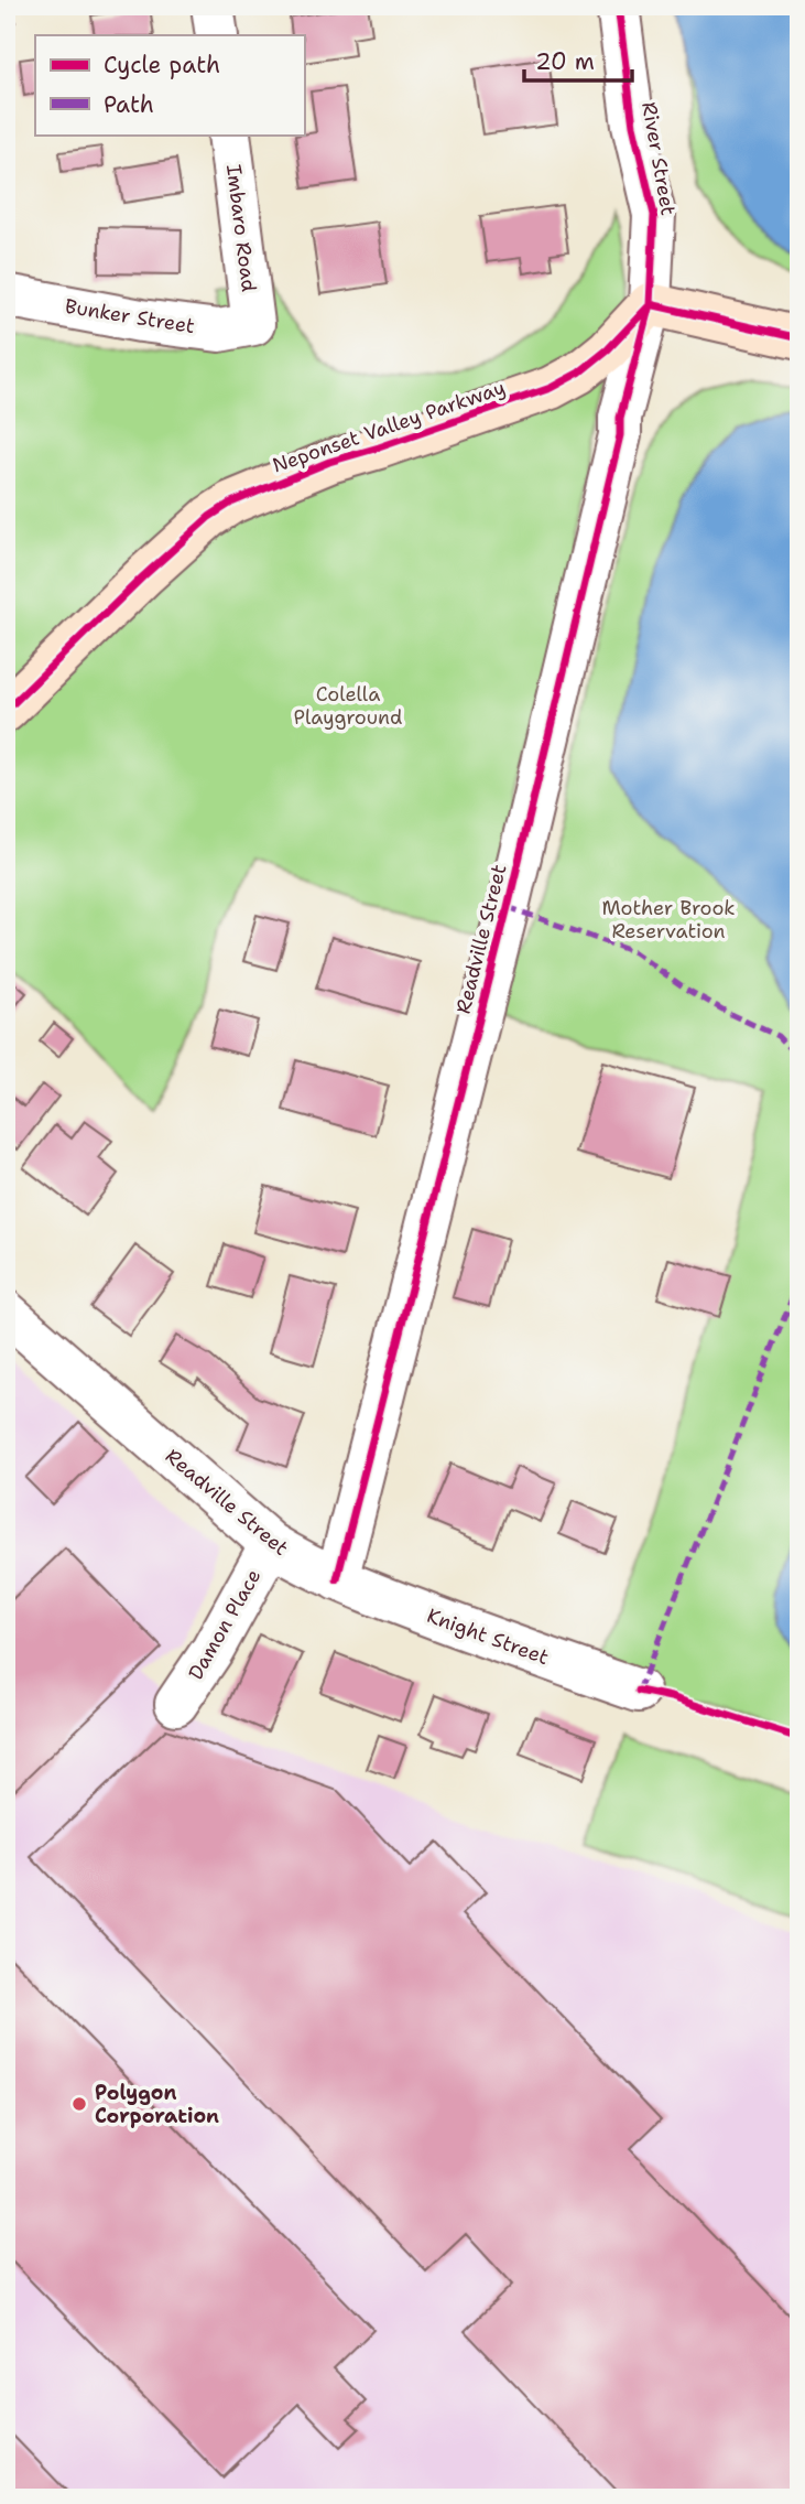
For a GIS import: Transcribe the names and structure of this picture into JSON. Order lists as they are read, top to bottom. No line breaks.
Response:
{"streets":{"main road":["Neponset Valley Parkway"],"street":["River Street","Imbaro Road","Bunker Street","Readville Street","Damon Place","Knight Street"]},"crossings":[["River Street","Neponset Valley Parkway"],["River Street","Readville Street"],["Imbaro Road","Bunker Street"],["Neponset Valley Parkway","Readville Street"],["Readville Street","Damon Place"],["Readville Street","Knight Street"]],"parks":["Colella Playground","Mother Brook Reservation"],"places":["Polygon Corporation"],"legend":["Cycle path","Path"],"scale_bar":"20 m"}
